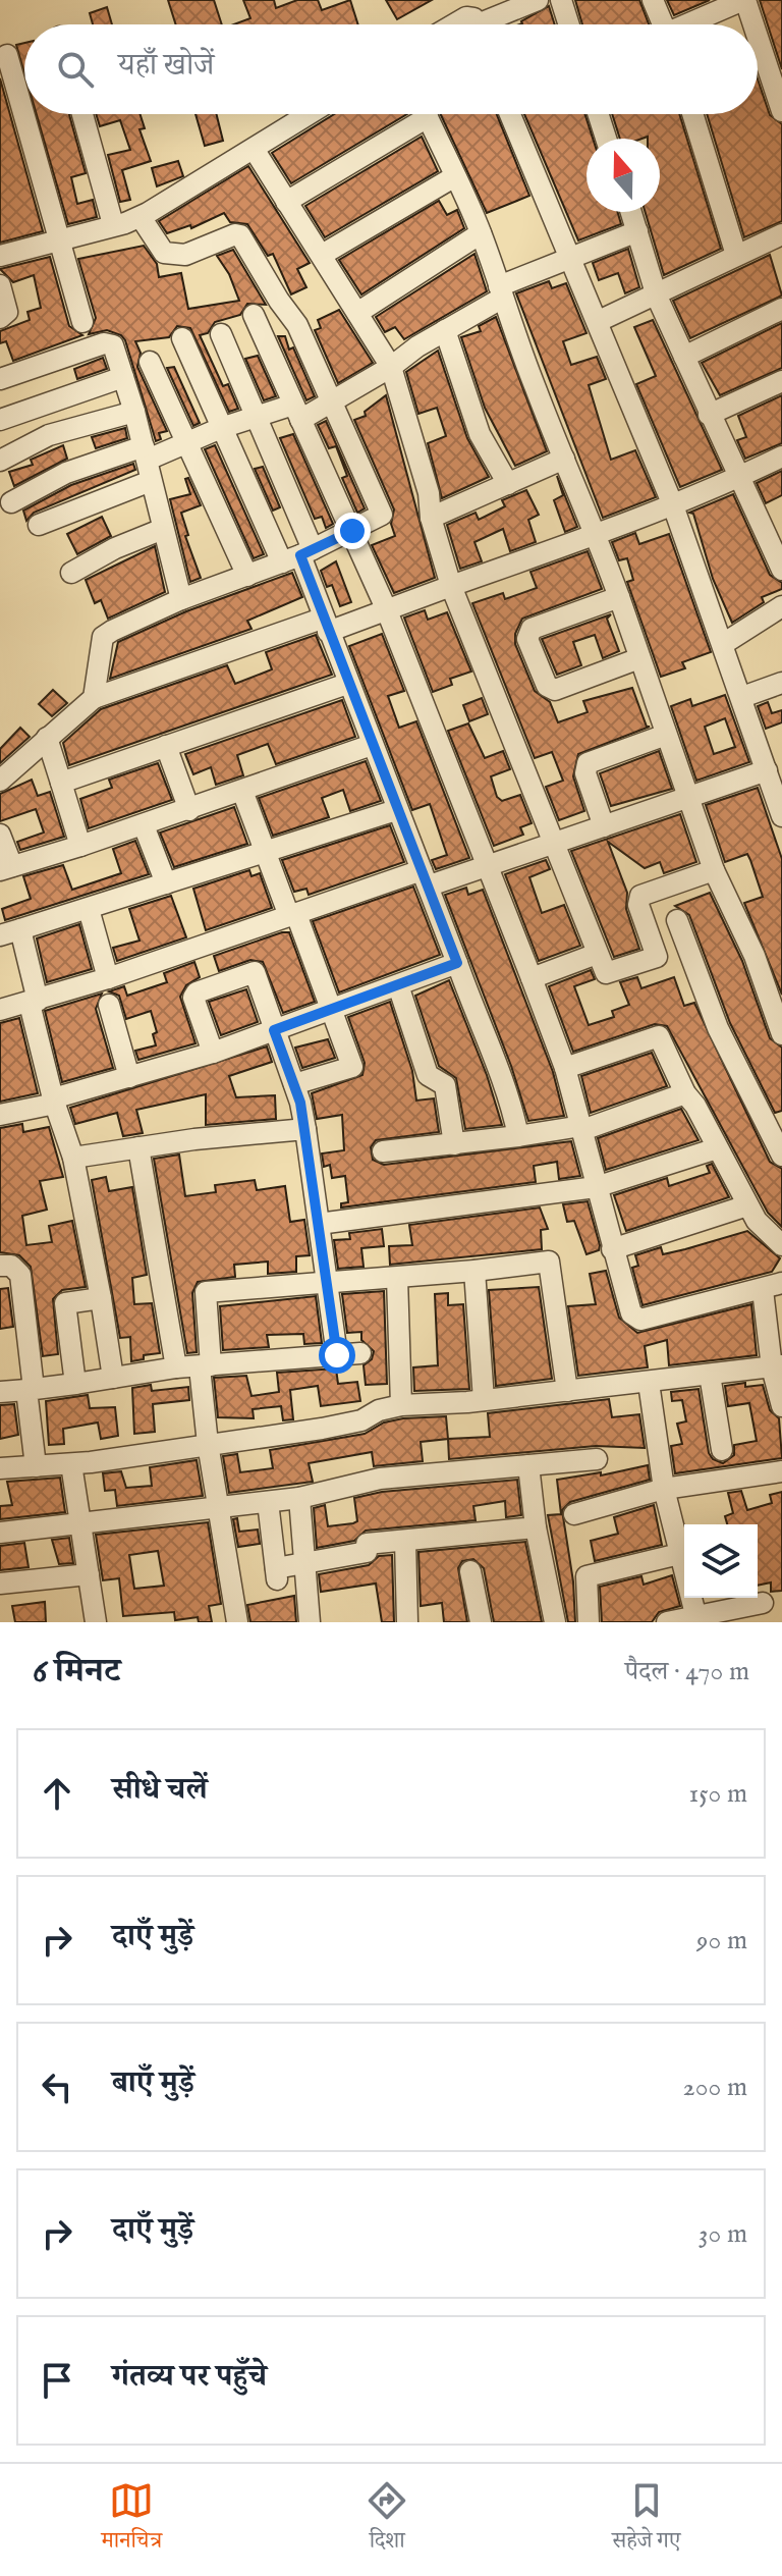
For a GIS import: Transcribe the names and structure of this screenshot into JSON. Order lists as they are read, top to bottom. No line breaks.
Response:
{"north":"top","page":{"search":"यहाँ खोजें","heading":["6 मिनट","पैदल · 470 m"],"list":[["सीधे चलें","150 m"],["दाएँ मुड़ें","90 m"],["बाएँ मुड़ें","200 m"],["दाएँ मुड़ें","30 m"],"गंतव्य पर पहुँचे"],"nav":["मानचित्र","दिशा","सहेजे गए"]}}
